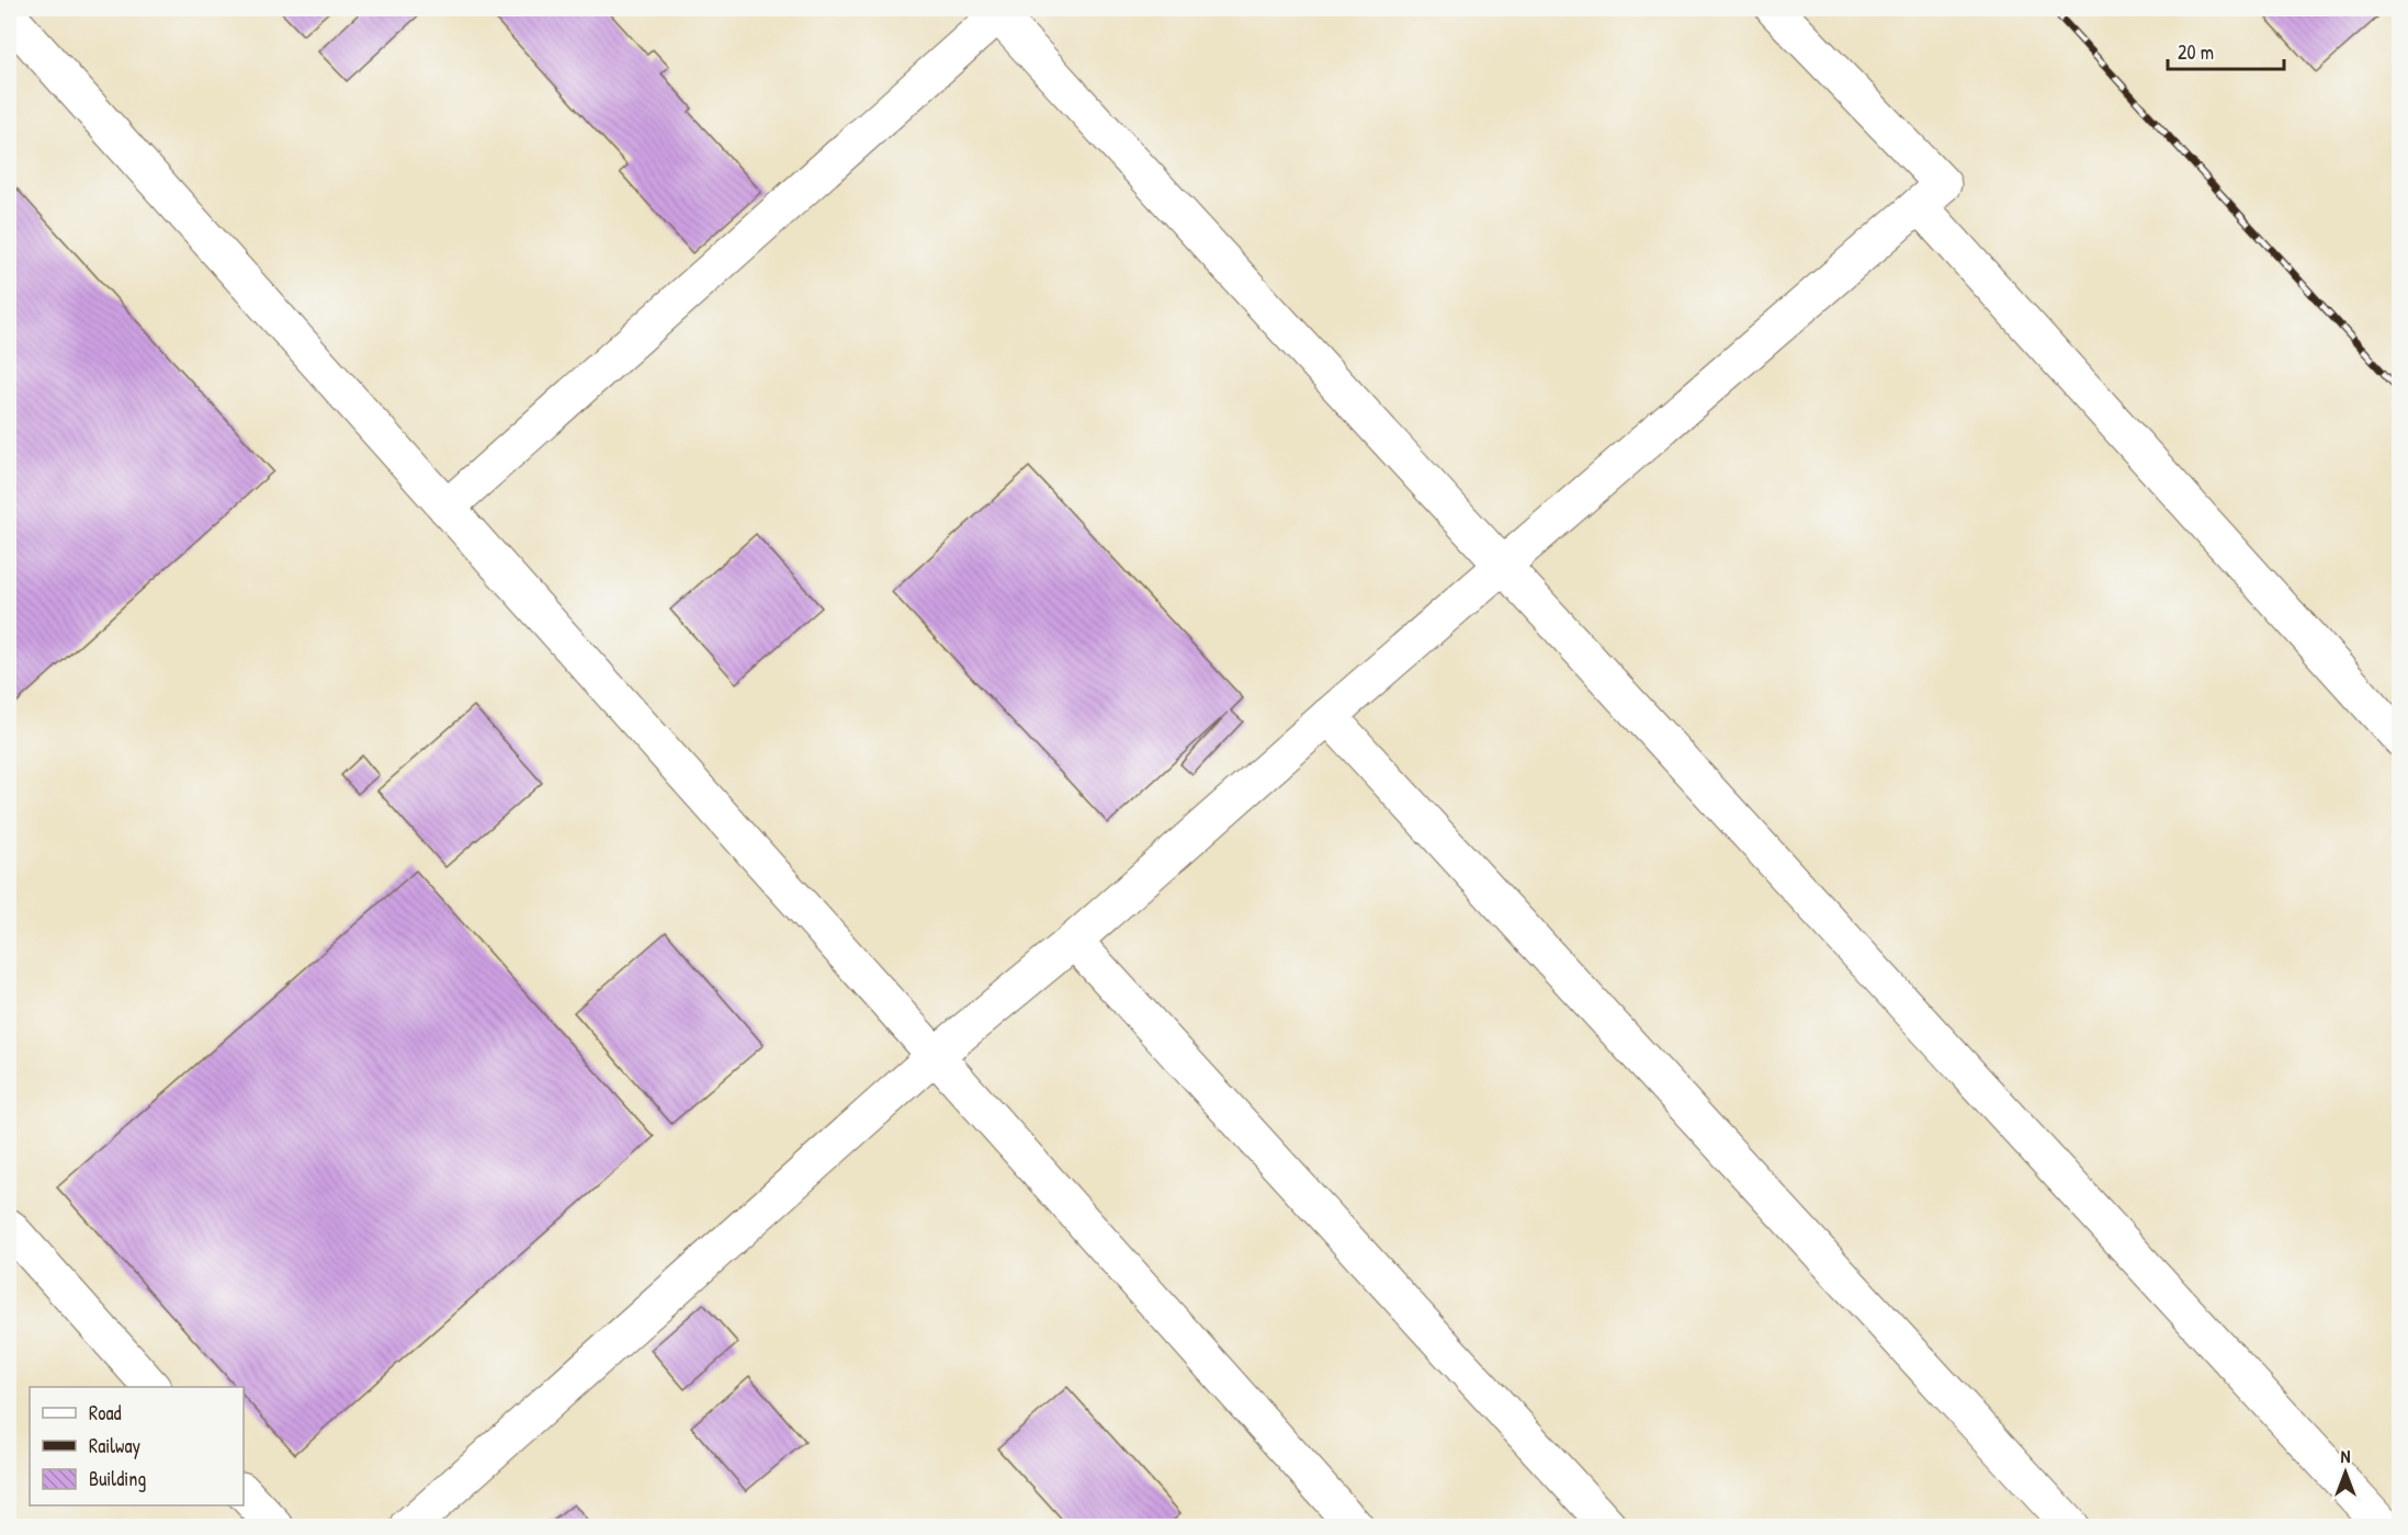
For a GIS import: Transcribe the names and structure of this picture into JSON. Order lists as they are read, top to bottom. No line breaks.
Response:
{"legend":["Road","Railway","Building"],"scale_bar":"20 m","north":"top"}
